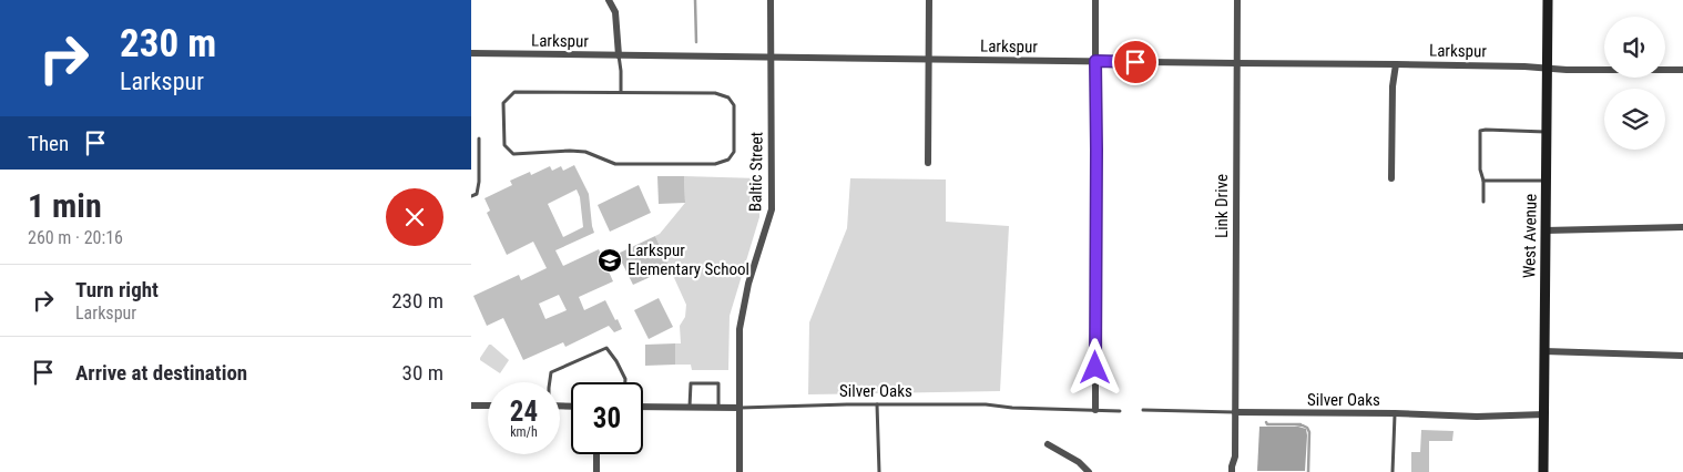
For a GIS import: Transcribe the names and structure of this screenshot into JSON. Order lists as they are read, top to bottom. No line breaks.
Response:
{"streets":{"main road":["West Avenue"],"street":["Larkspur","Baltic Street","Link Drive","Silver Oaks"]},"crossings":[["Larkspur","Baltic Street"],["Larkspur","Link Drive"],["Larkspur","West Avenue"],["Baltic Street","Silver Oaks"],["Link Drive","Silver Oaks"],["West Avenue","Silver Oaks"]],"places":{"school or university":["Larkspur Elementary School"]},"page":{"turn":["230 m","Larkspur"],"then":"Then","heading":["1 min","260 m · 20:16"],"list":[{"name":"Turn right","note":"Larkspur","value":"230 m"},{"name":"Arrive at destination","value":"30 m"}],"speed":"24 km/h","limit":"30"}}
